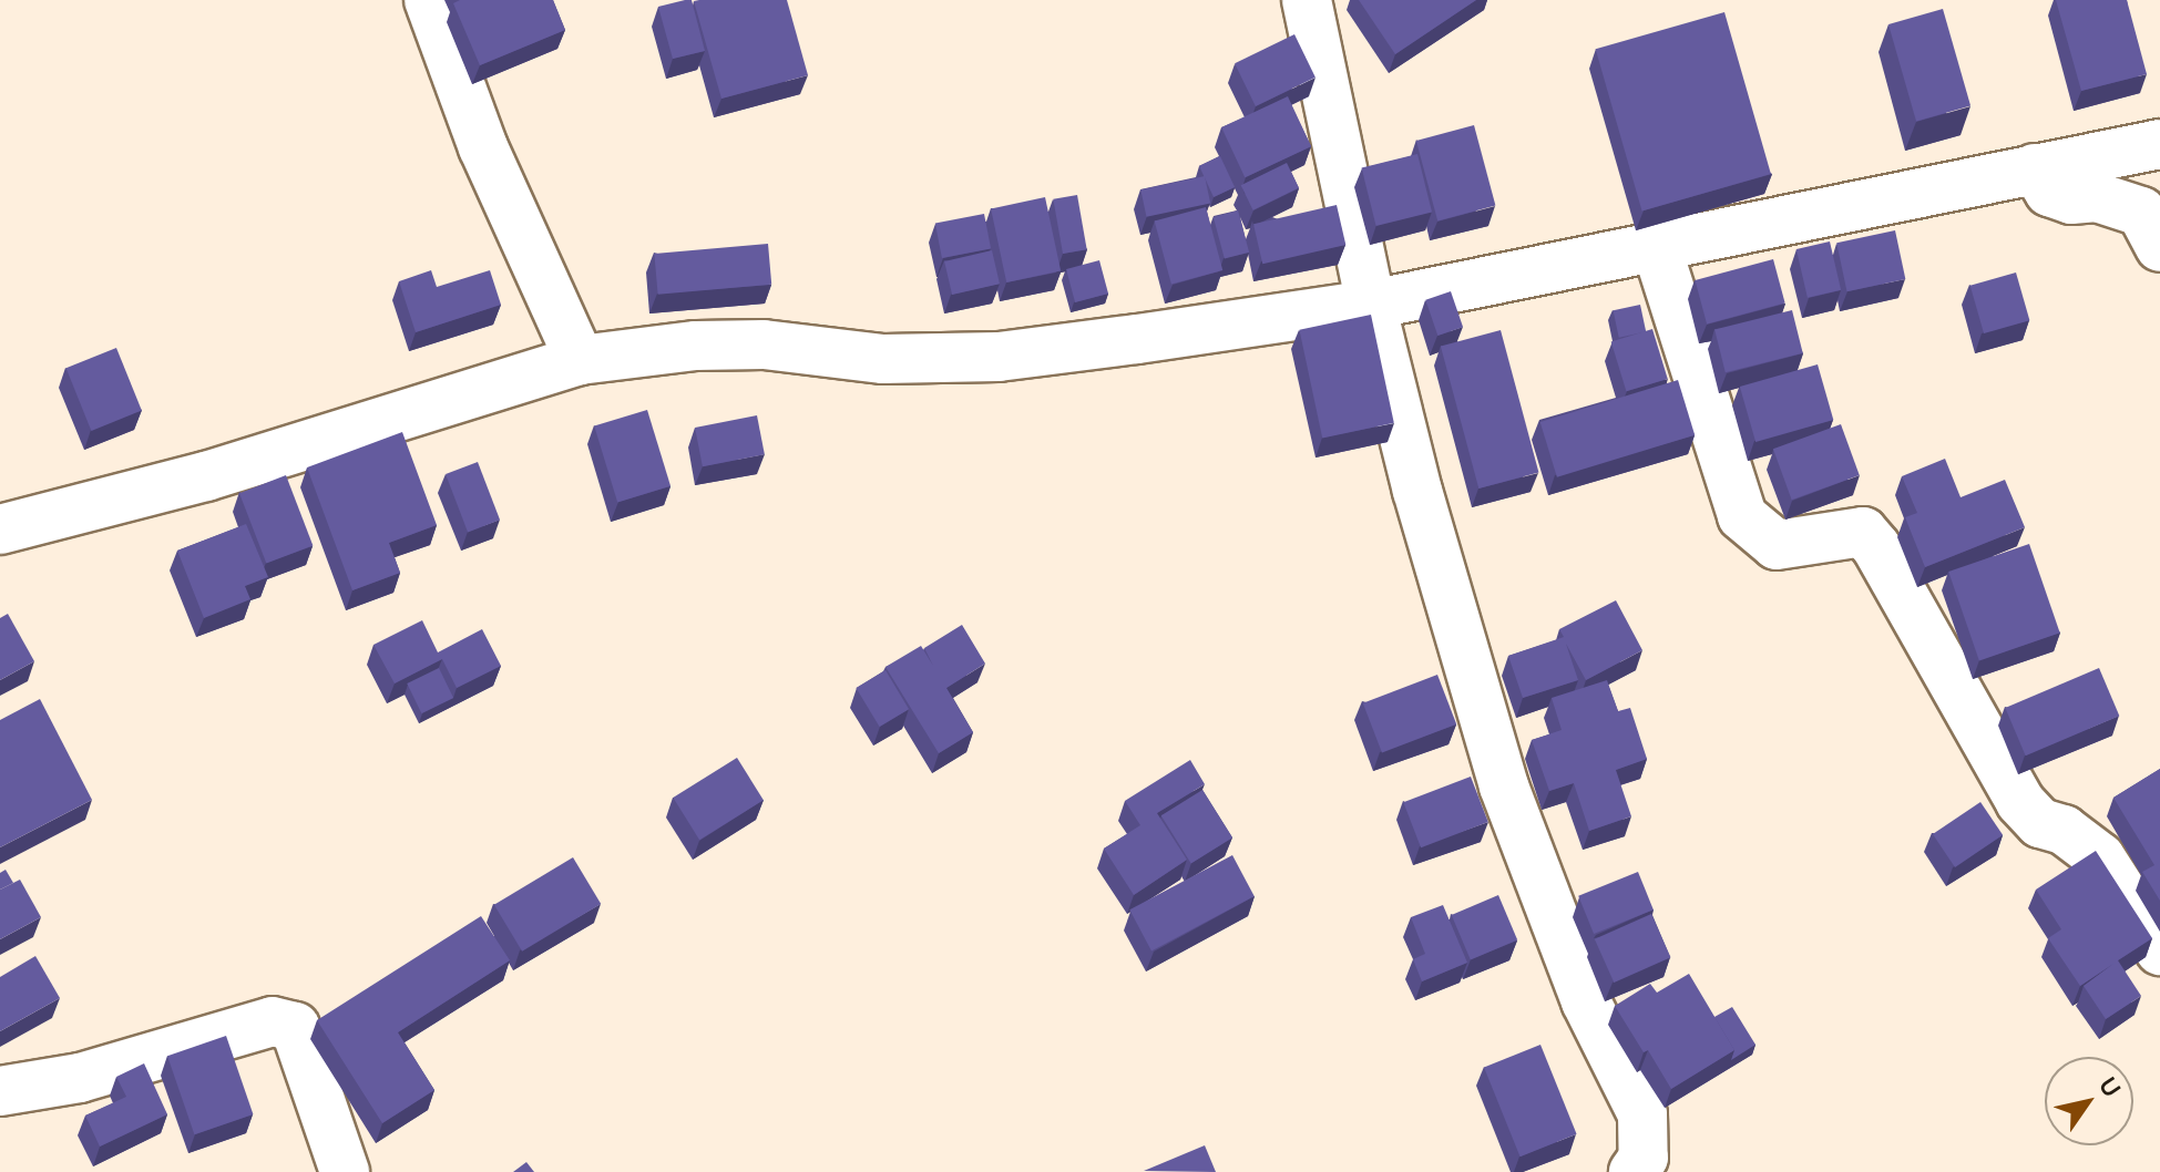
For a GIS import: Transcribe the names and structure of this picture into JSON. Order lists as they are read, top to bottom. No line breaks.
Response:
{"north":"top right"}
